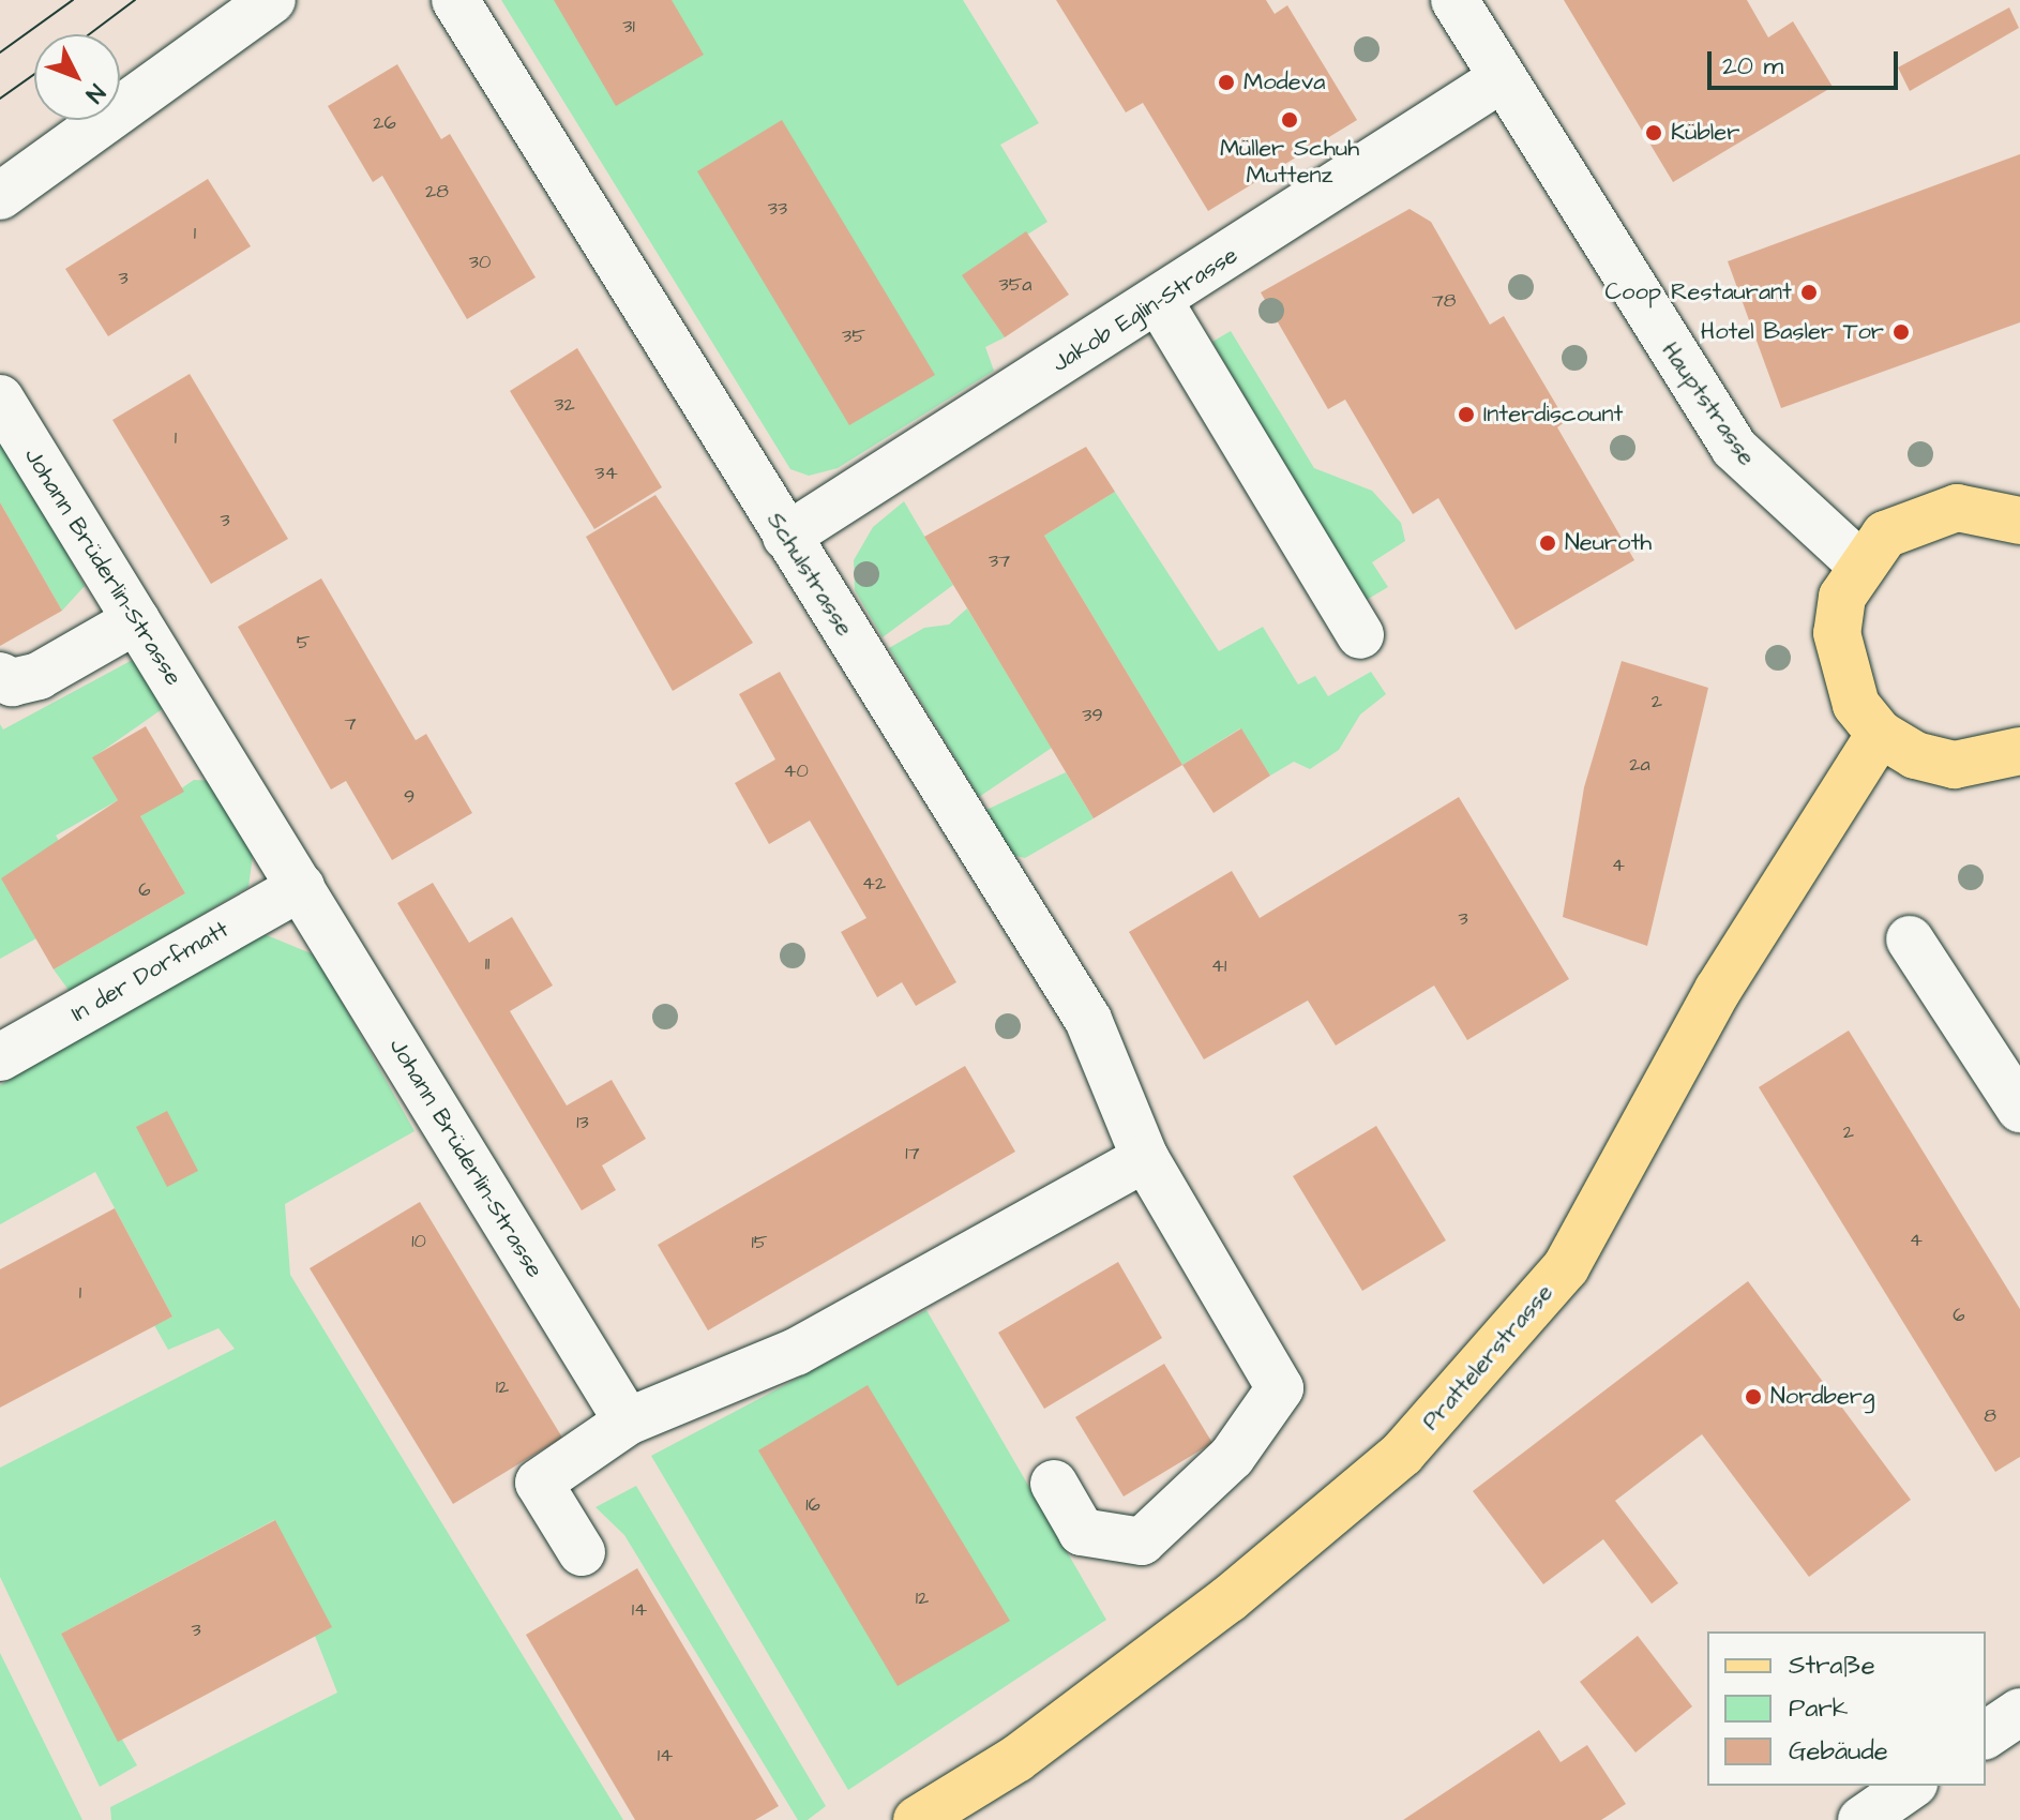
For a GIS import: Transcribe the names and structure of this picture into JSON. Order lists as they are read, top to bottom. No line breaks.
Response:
{"streets":{"main road":["Prattelerstrasse"],"street":["Jakob Eglin-Strasse","Hauptstrasse","Johann Brüderlin-Strasse","Schulstrasse","In der Dorfmatt"]},"crossings":[["Jakob Eglin-Strasse","Hauptstrasse"],["Jakob Eglin-Strasse","Schulstrasse"],["Johann Brüderlin-Strasse","In der Dorfmatt"]],"places":["Modeva","Müller Schuh Muttenz","Kübler","Coop Restaurant","Hotel Basler Tor","Interdiscount","Neuroth","Nordberg"],"house_numbers":["31","26","28","33","1","30","3","35a","78","35","32","1","34","3","37","5","2","39","7","2a","40","9","4","42","6","3","11","41","13","2","17","4","10","15","1","6","12","8","16","12","14","3","14"],"legend":["Straße","Park","Gebäude"],"scale_bar":"20 m","north":"bottom right"}
